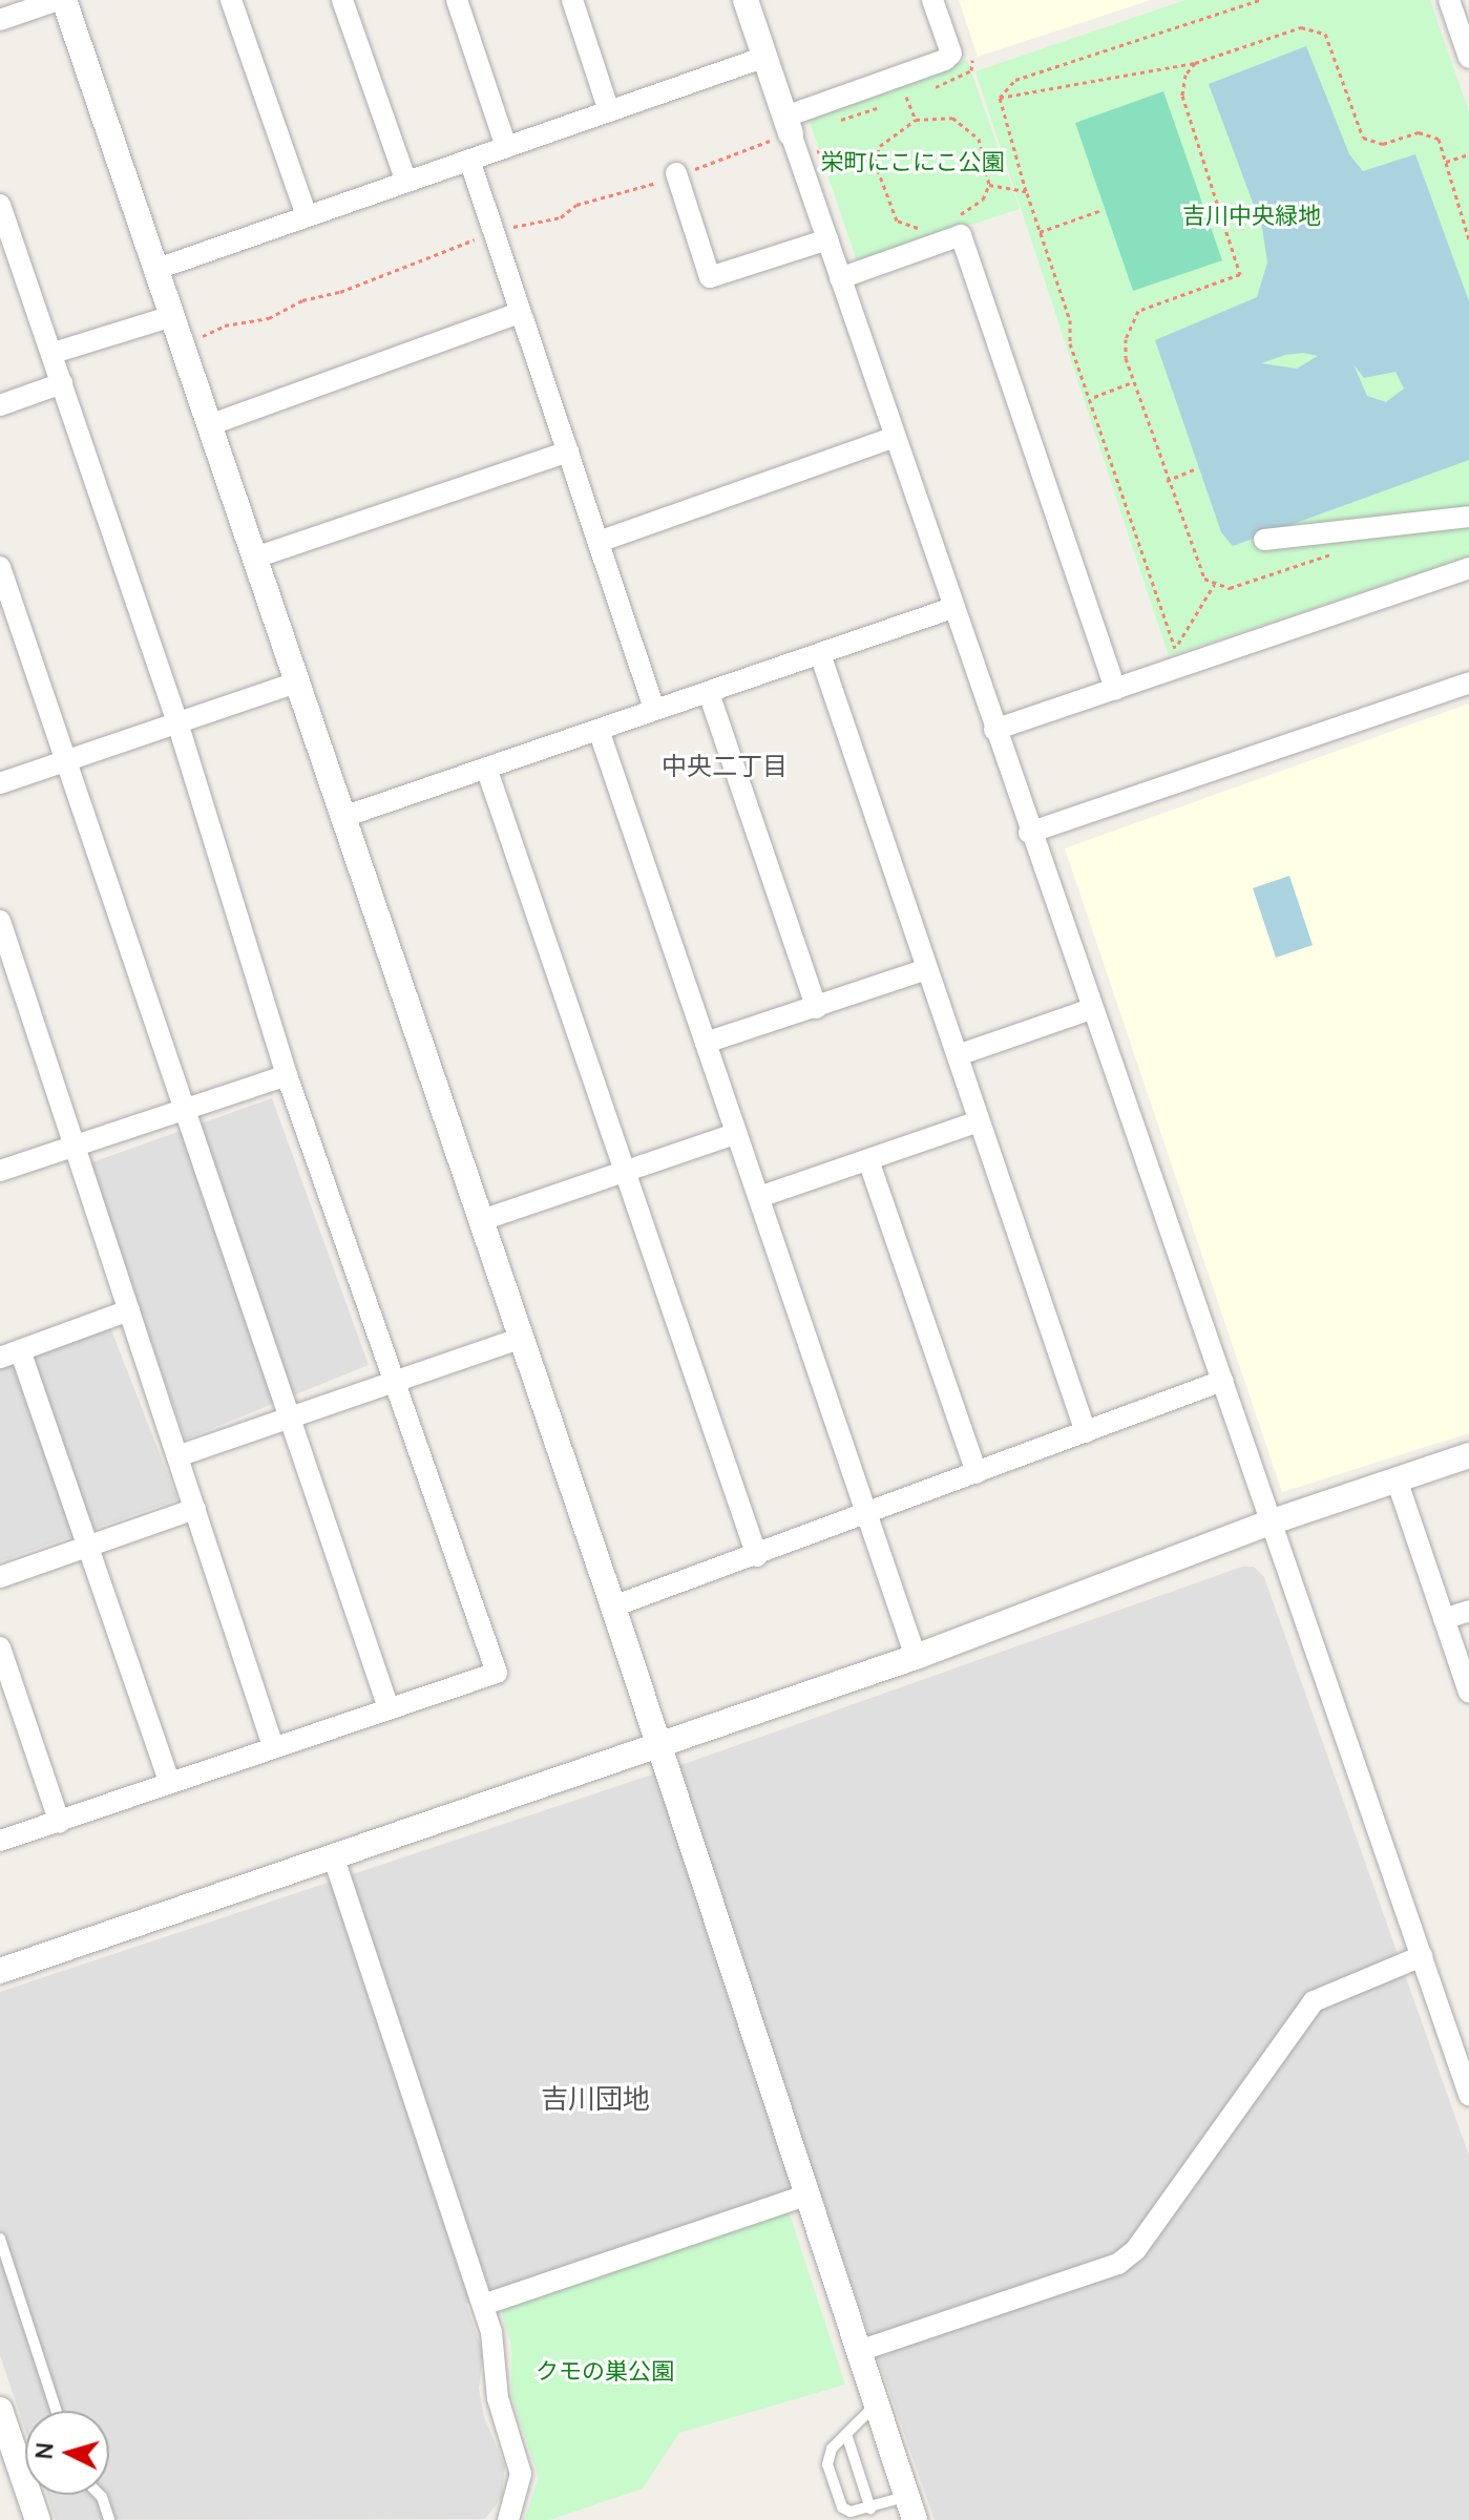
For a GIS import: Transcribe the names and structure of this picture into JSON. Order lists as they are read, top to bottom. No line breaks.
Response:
{"districts":["中央二丁目","吉川団地"],"parks":["栄町にこにこ公園","吉川中央緑地","クモの巣公園"],"north":"left"}
